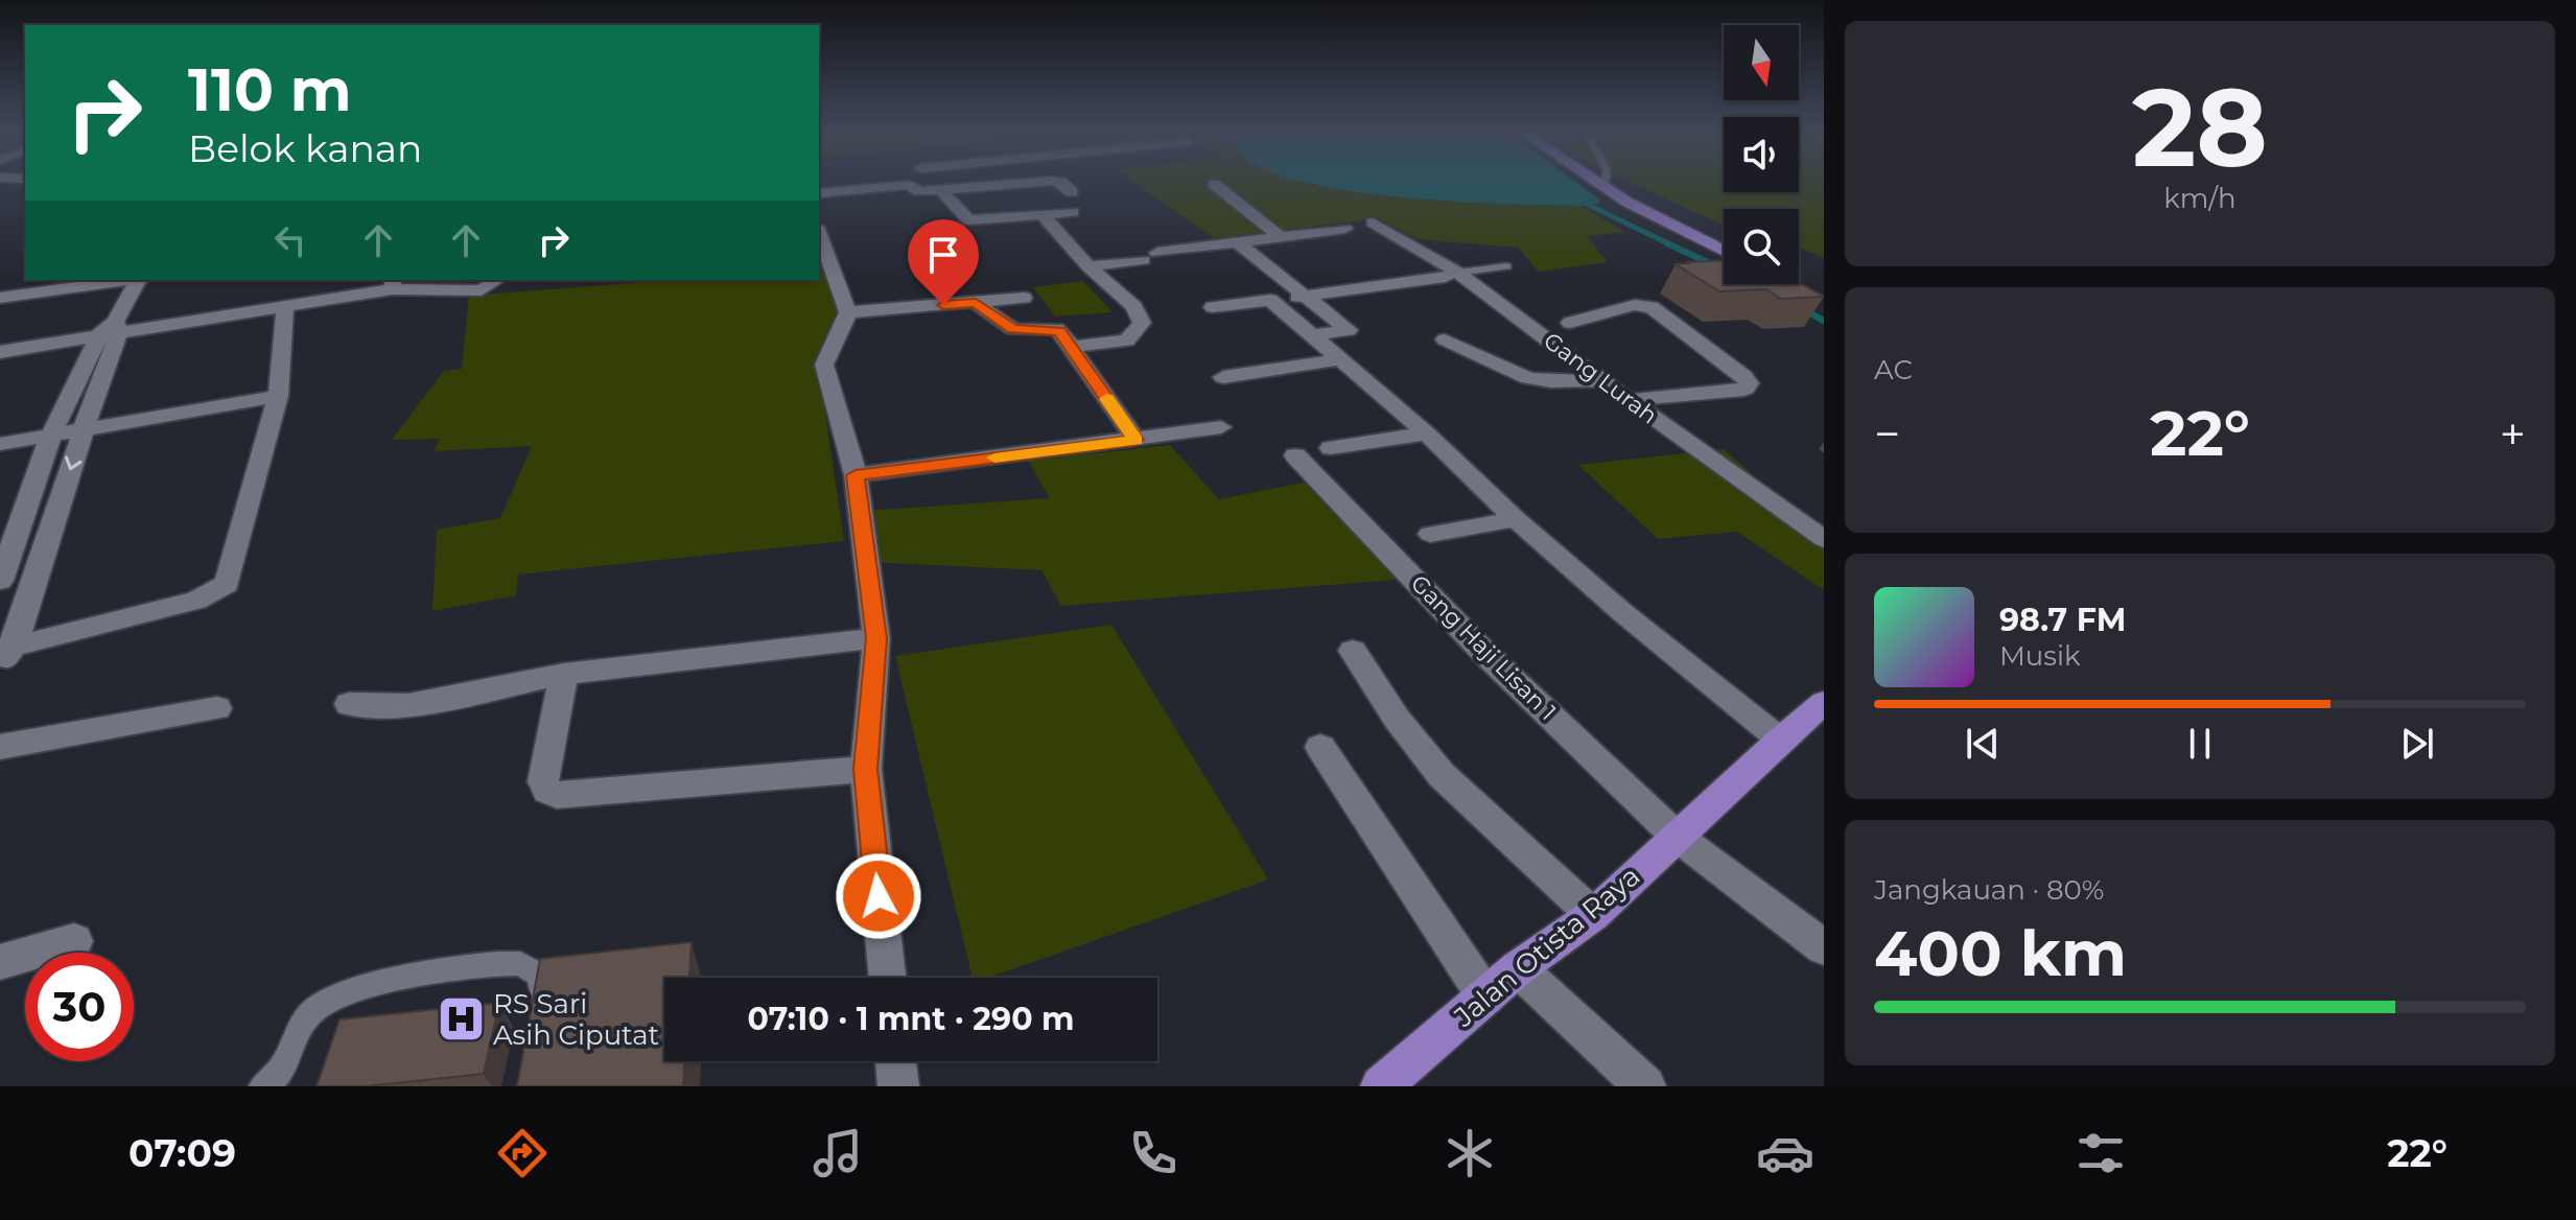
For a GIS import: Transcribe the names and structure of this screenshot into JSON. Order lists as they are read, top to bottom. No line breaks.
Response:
{"streets":{"main road":["Jalan Otista Raya"],"street":["Gang Lurah","Gang Haji Lisan 1"]},"crossings":[["Gang Haji Lisan 1","Jalan Otista Raya"]],"places":{"hospital":["RS Sari Asih Ciputat"]},"north":"bottom","page":{"tile":[["28","km/h"],"AC",["Jangkauan · 80%","400 km"]],"turn":["110 m","Belok kanan"],"heat":["−","22°","+"],"song":["98.7 FM","Musik"],"limit":"30","trip":"07:10 · 1 mnt · 290 m","tabs":["07:09","22°"]}}
